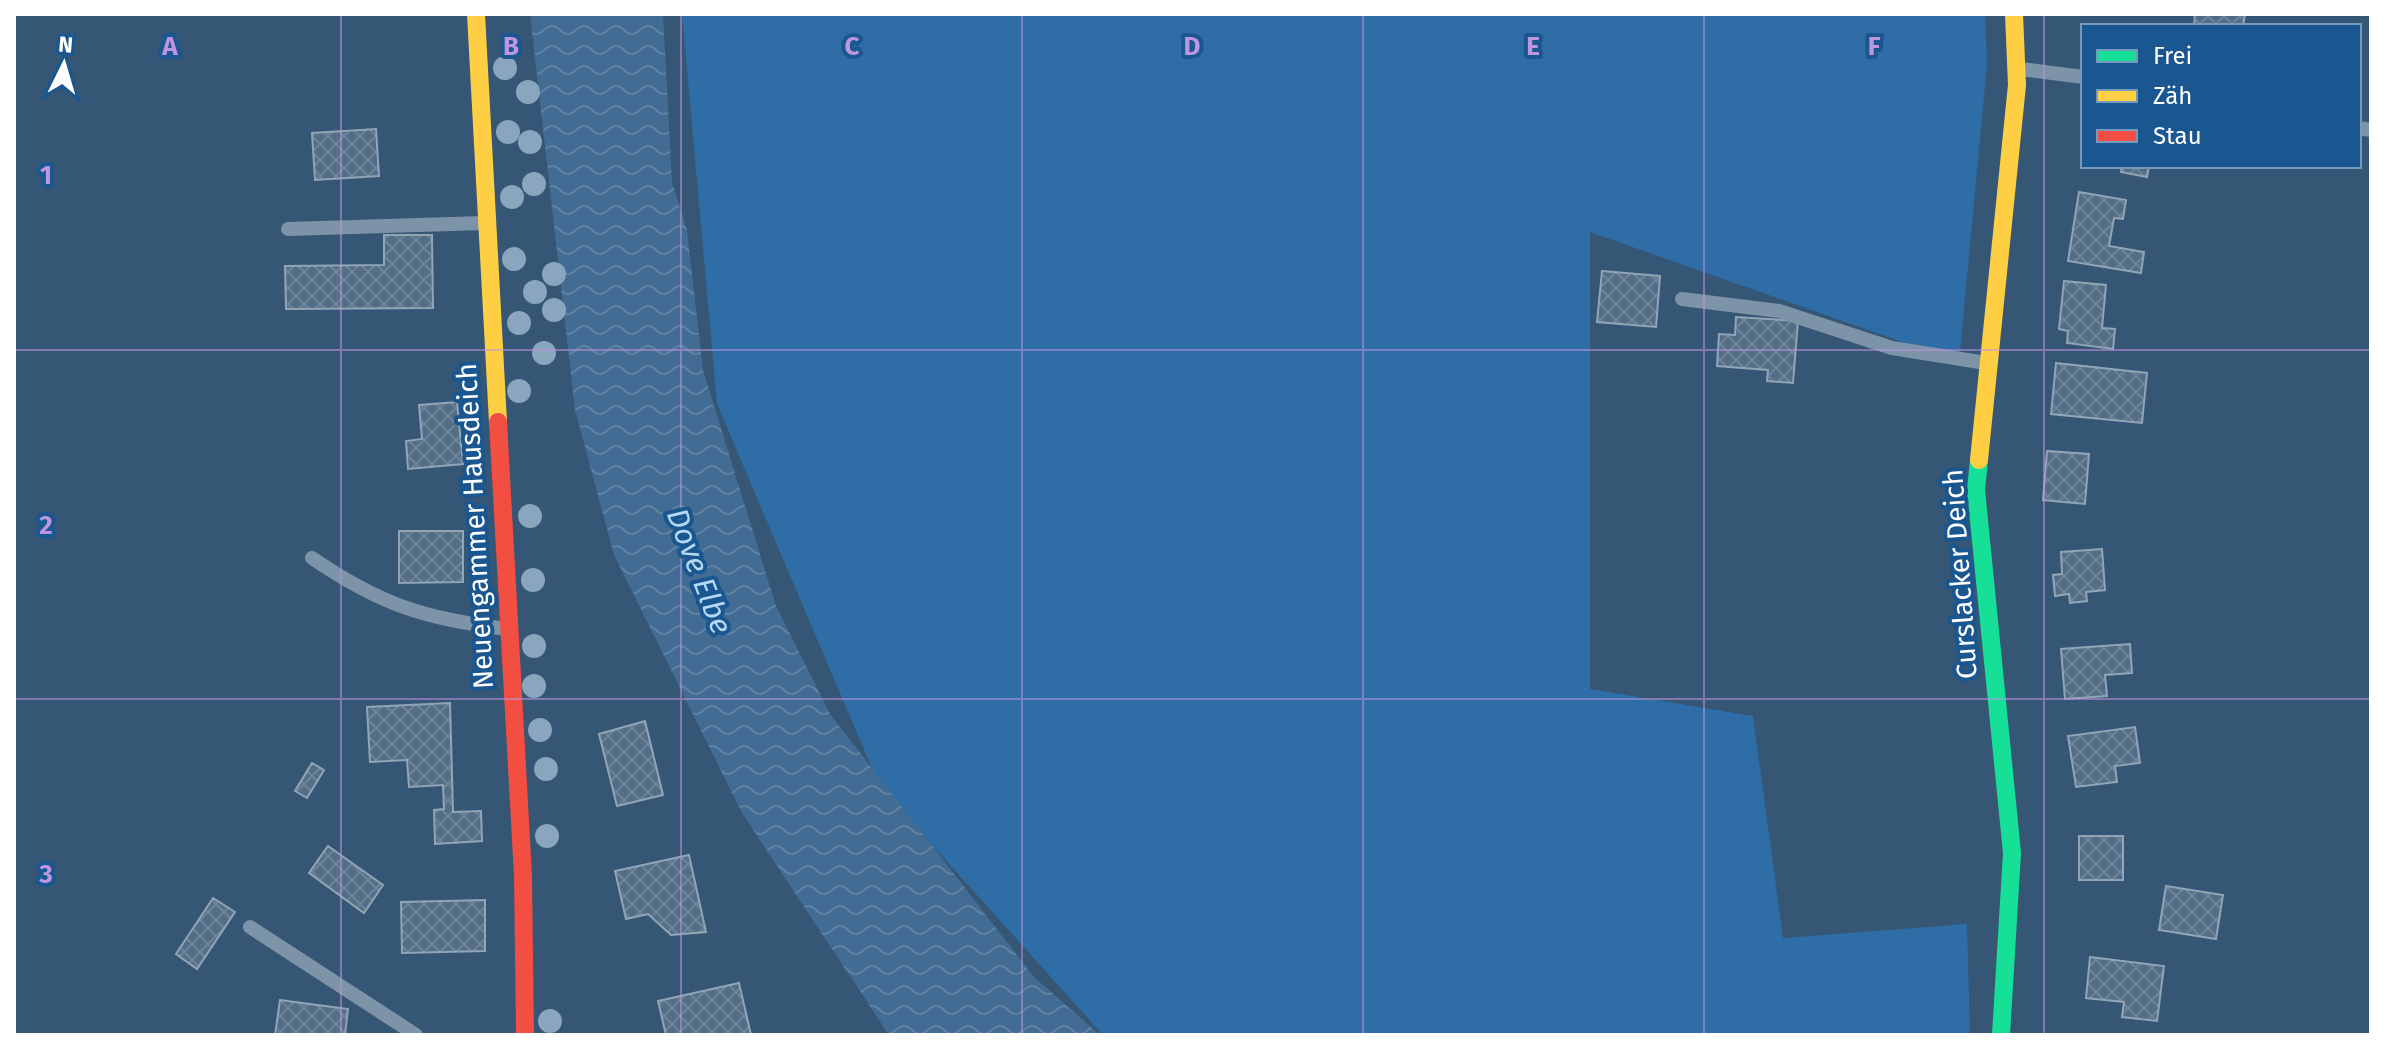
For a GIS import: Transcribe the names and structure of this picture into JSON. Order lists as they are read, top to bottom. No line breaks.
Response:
{"streets":{"street":["Neuengammer Hausdeich","Curslacker Deich"]},"water":["Dove Elbe"],"legend":["Frei","Zäh","Stau"],"north":"top","grid":{"columns":["A","B","C","D","E","F"],"rows":["1","2","3"]}}
